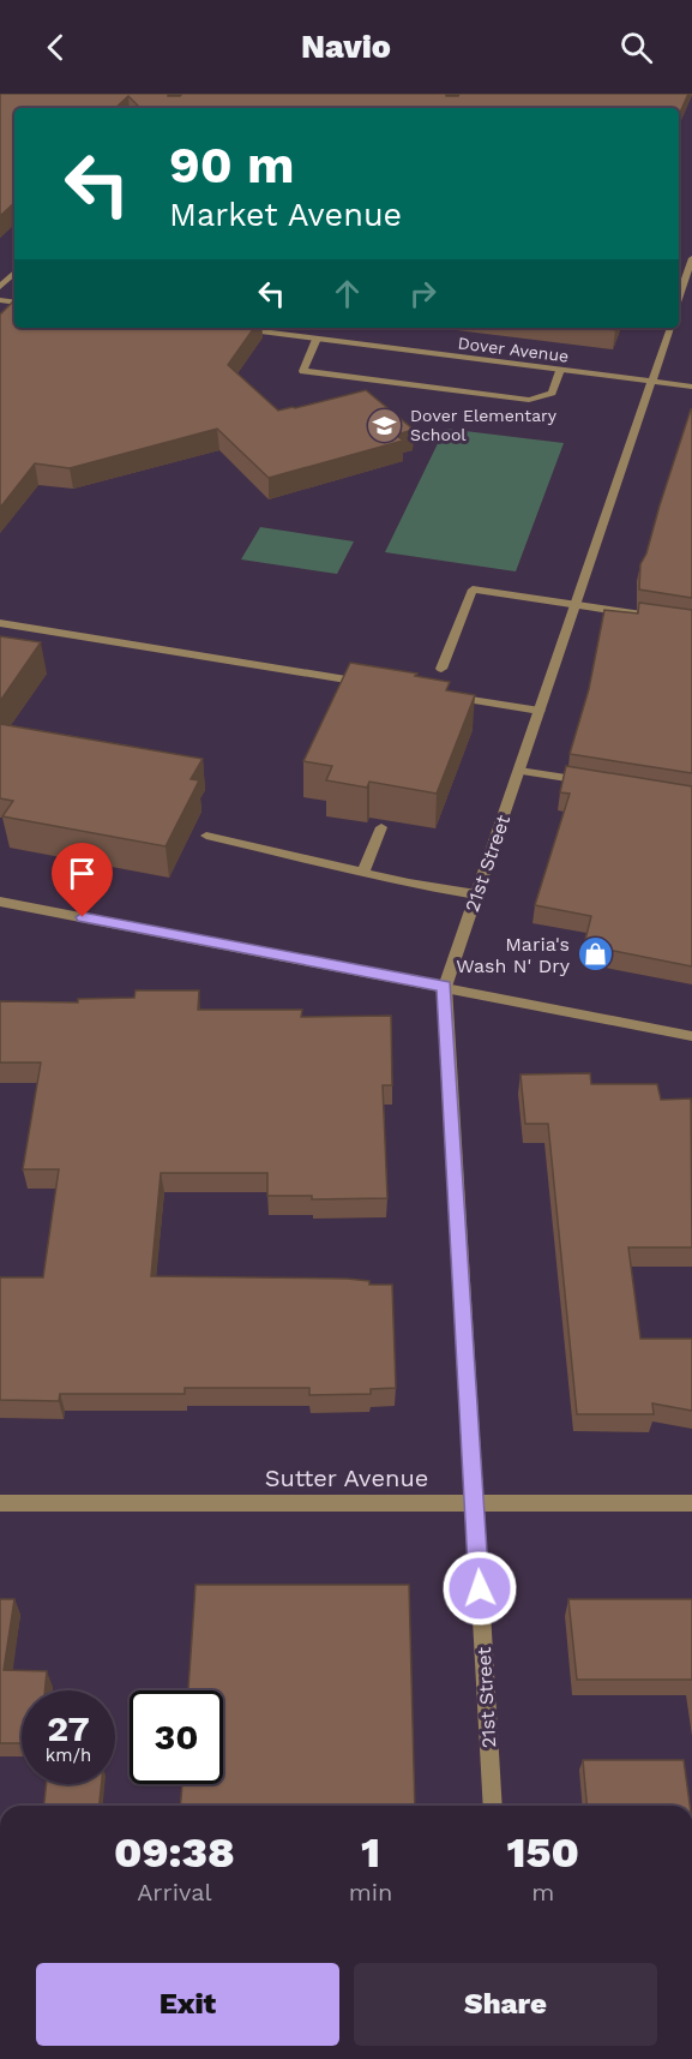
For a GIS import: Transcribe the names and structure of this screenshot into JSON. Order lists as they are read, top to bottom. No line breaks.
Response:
{"streets":{"street":["Dover Avenue","21st Street","Sutter Avenue"]},"crossings":[["Dover Avenue","21st Street"],["21st Street","Sutter Avenue"]],"places":{"school or university":["Dover Elementary School"],"shop":["Maria's Wash N' Dry"]},"page":{"header":"Navio","turn":["90 m","Market Avenue"],"speed":"27 km/h","limit":"30","eta":["09:38","Arrival","1","min","150","m"],"buttons":["Exit","Share"]}}
